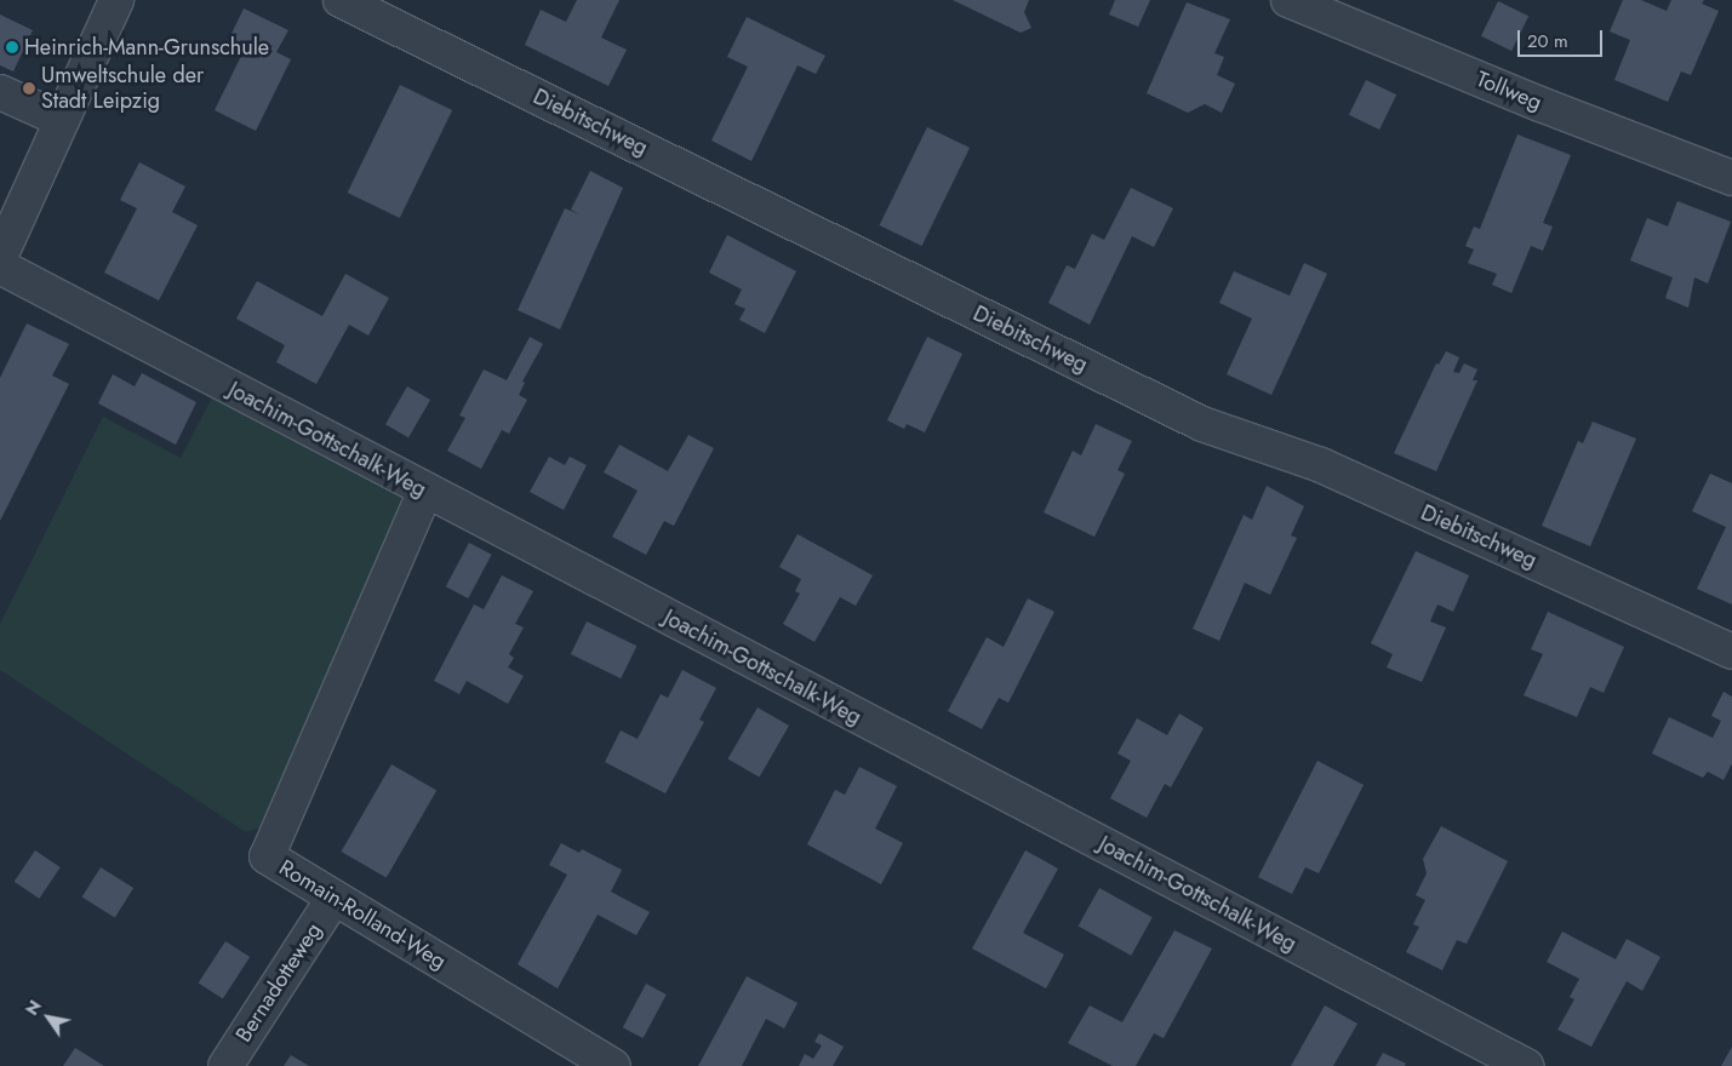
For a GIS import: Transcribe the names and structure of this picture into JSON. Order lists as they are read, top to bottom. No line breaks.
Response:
{"streets":{"street":["Tollweg","Diebitschweg","Joachim-Gottschalk-Weg","Romain-Rolland-Weg","Bernadotteweg"]},"crossings":[["Joachim-Gottschalk-Weg","Romain-Rolland-Weg"],["Romain-Rolland-Weg","Bernadotteweg"]],"places":["Heinrich-Mann-Grunschule","Umweltschule der Stadt Leipzig"],"scale_bar":"20 m","north":"top left"}
